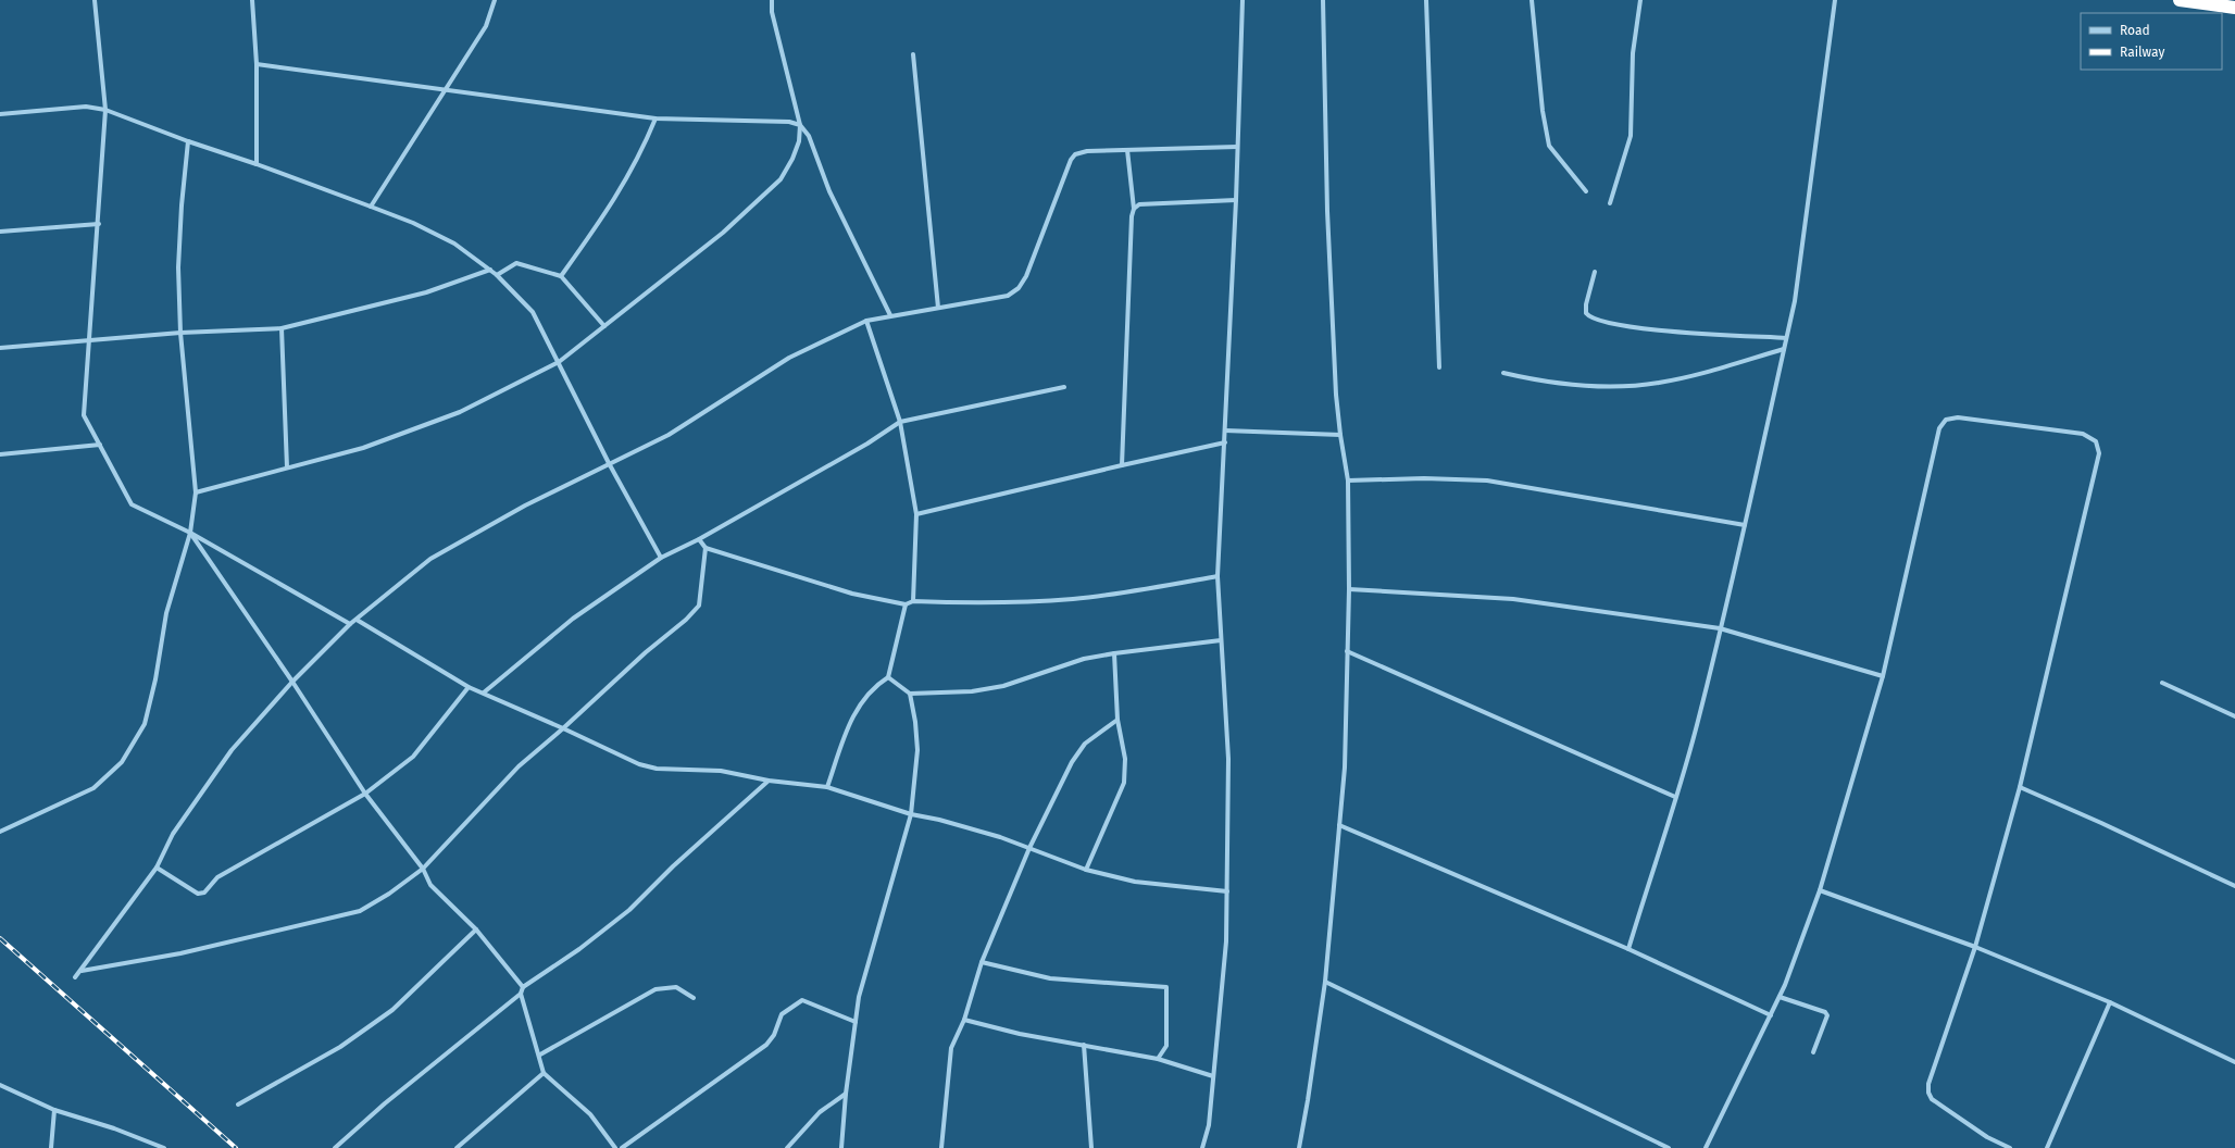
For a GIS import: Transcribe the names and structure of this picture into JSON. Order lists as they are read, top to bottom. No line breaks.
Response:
{"legend":["Road","Railway"]}
